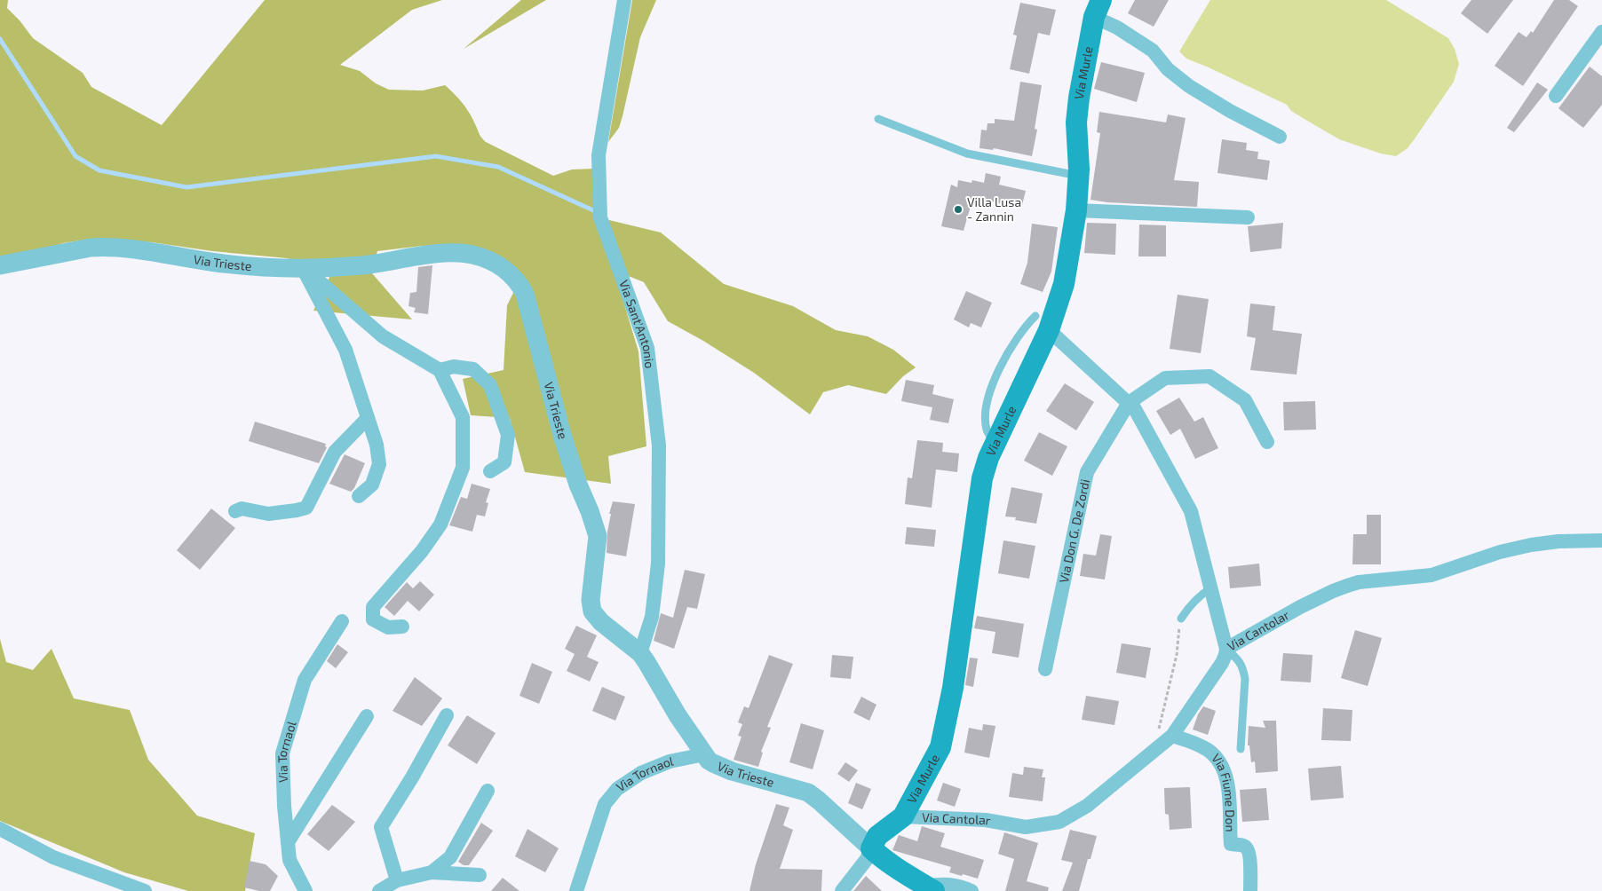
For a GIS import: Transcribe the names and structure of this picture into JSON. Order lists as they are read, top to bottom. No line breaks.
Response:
{"streets":{"main road":["Via Murle","Via Trieste"],"street":["Via Sant'Antonio","Via Don G. De Zordi","Via Cantolar","Via Tornaol","Via Fiume Don"]},"crossings":[["Via Murle","Via Trieste"],["Via Murle","Via Cantolar"],["Via Trieste","Via Sant'Antonio"],["Via Trieste","Via Tornaol"],["Via Cantolar","Via Fiume Don"]],"places":["Villa Lusa - Zannin"]}
